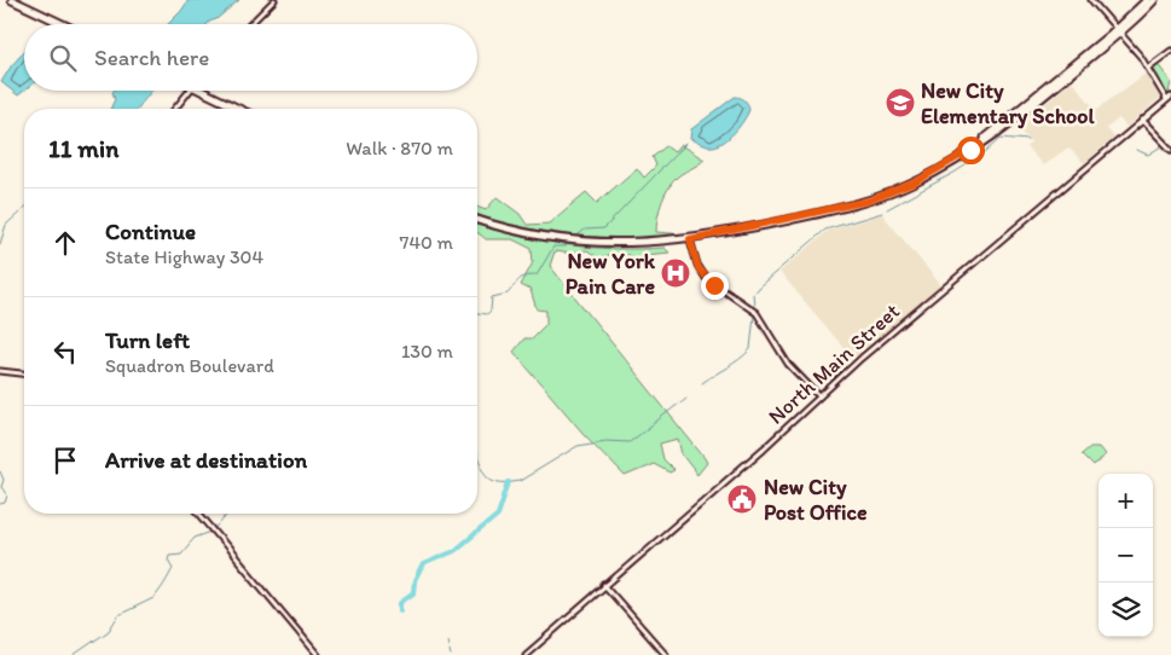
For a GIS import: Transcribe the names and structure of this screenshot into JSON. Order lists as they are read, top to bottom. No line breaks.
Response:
{"streets":{"street":["North Main Street"]},"places":{"school or university":["New City Elementary School"],"hospital":["New York Pain Care"],"public building":["New City Post Office"]},"page":{"search":"Search here","heading":["11 min","Walk · 870 m"],"list":[["Continue","State Highway 304","740 m"],["Turn left","Squadron Boulevard","130 m"],"Arrive at destination"],"map_buttons":["+","−"]}}
